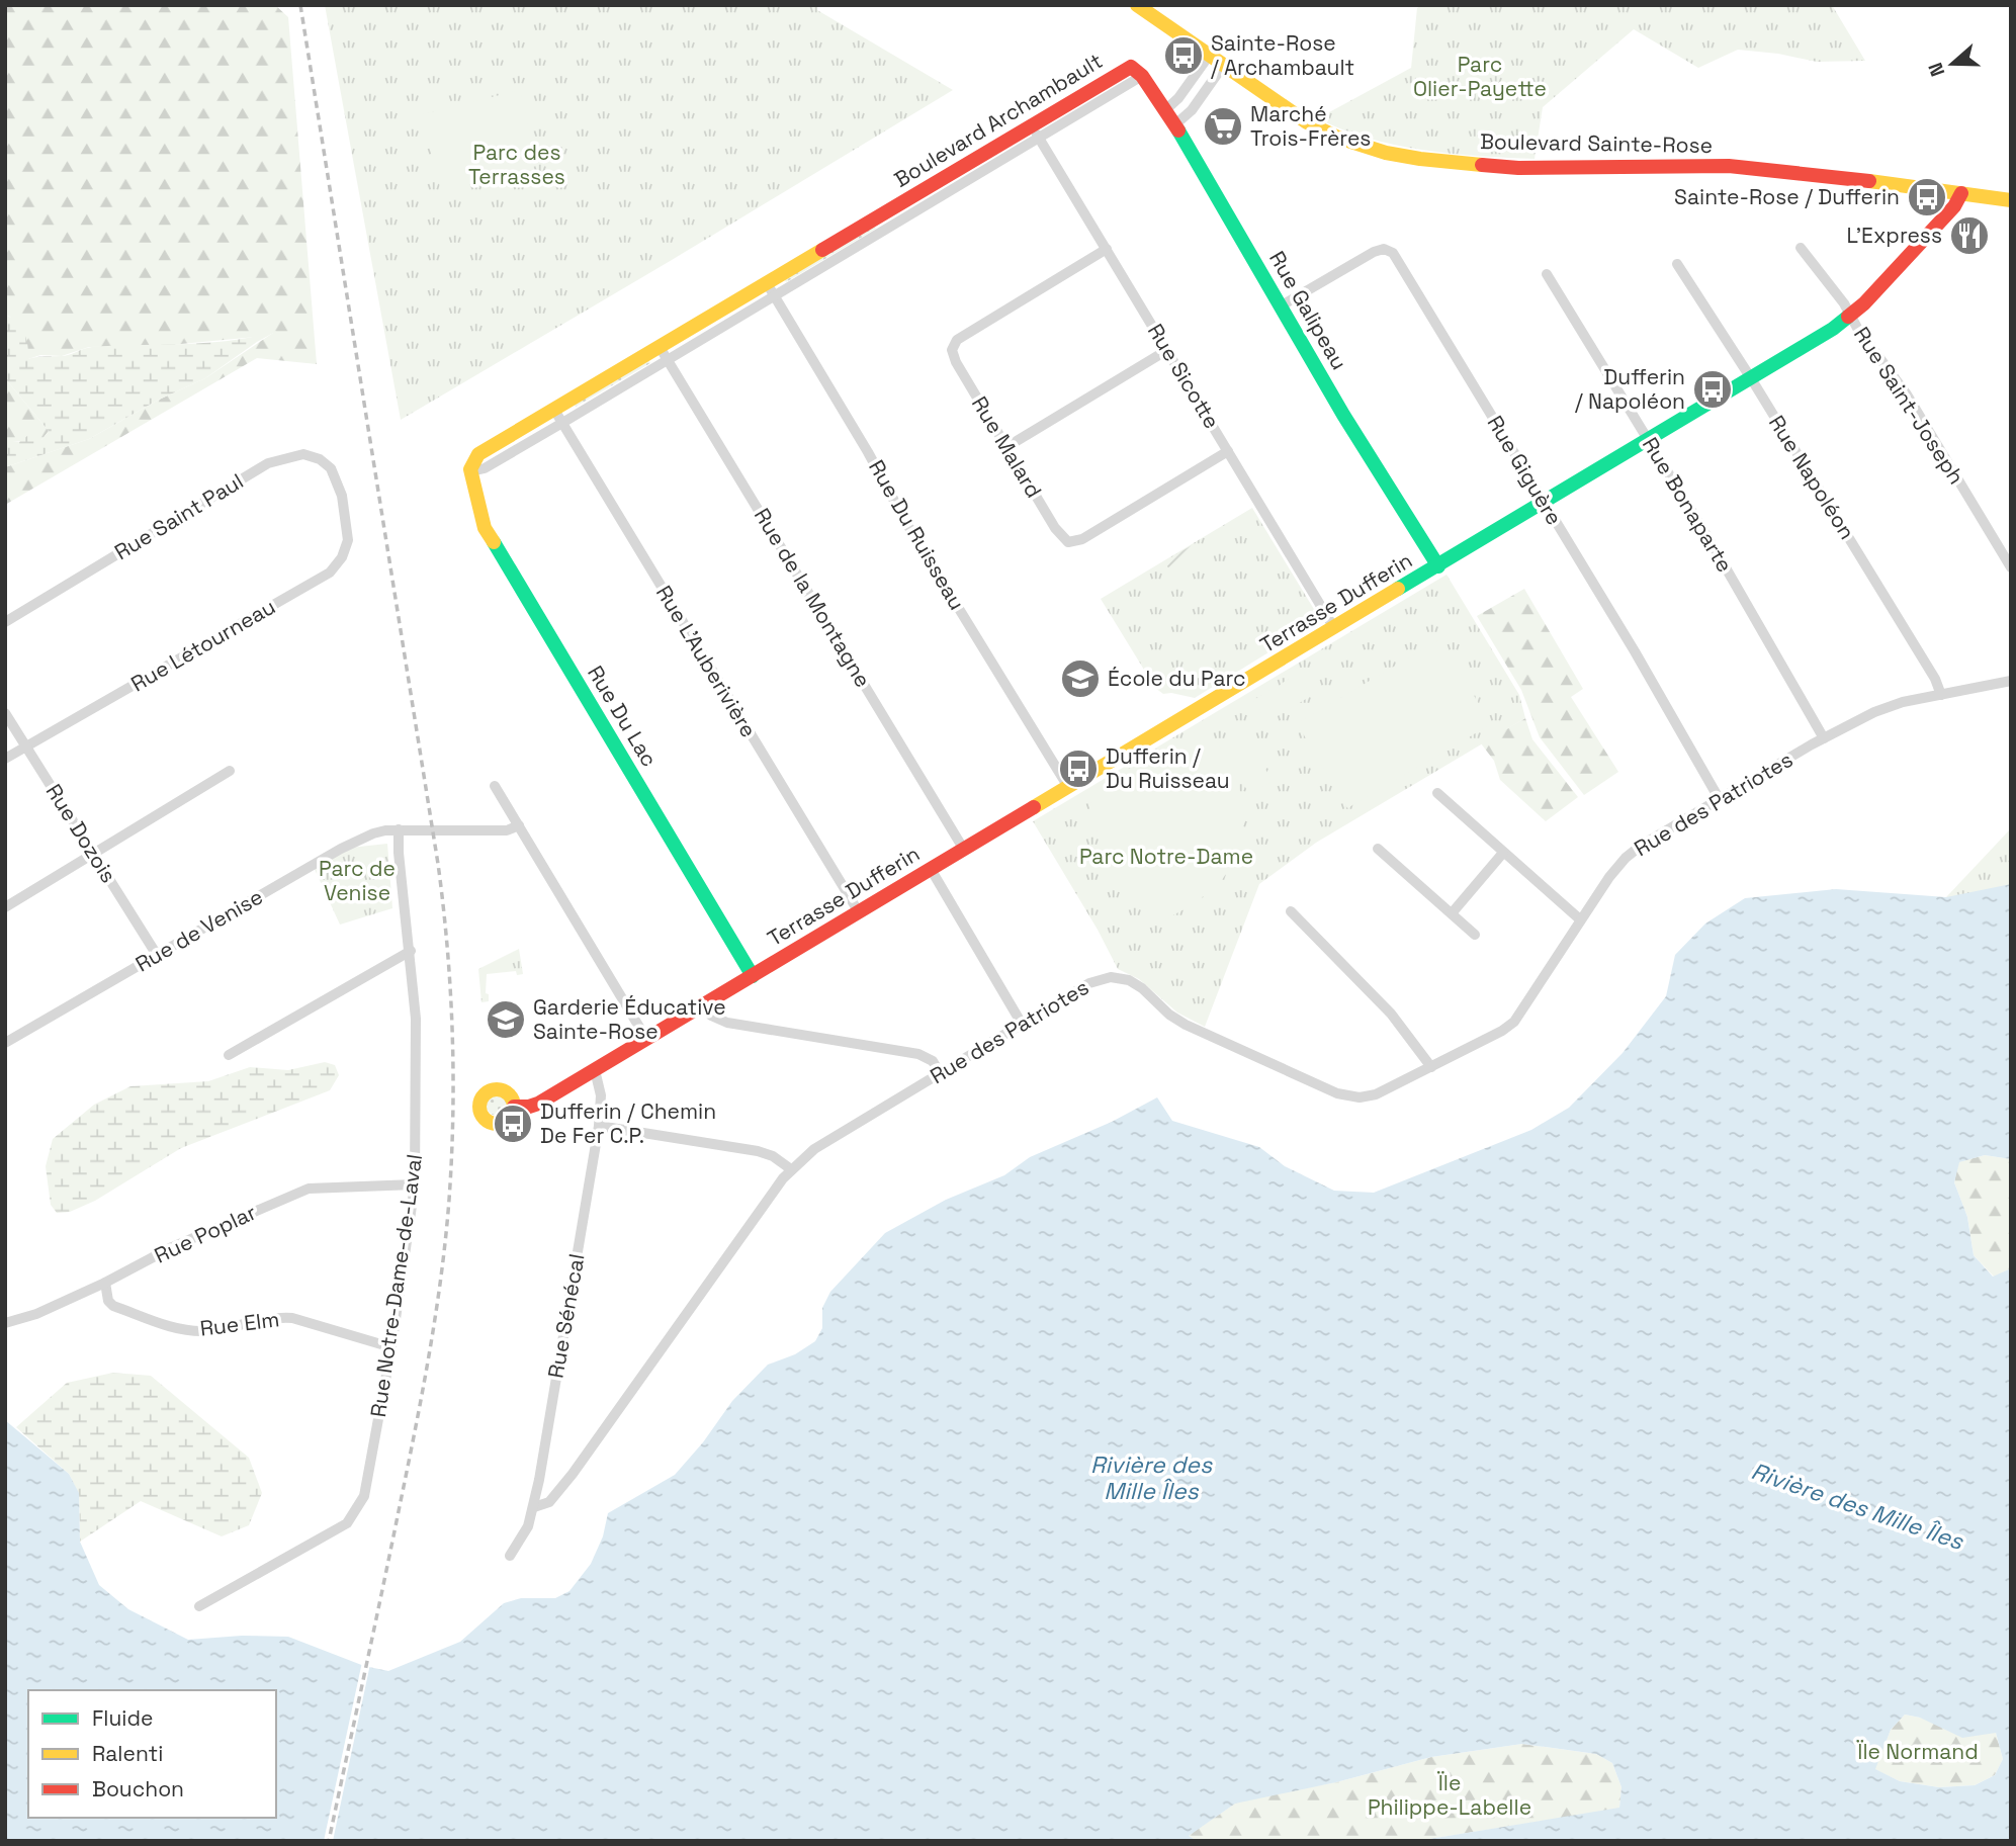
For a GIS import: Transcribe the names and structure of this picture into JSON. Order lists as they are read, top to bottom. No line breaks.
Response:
{"streets":{"street":["Boulevard Archambault","Boulevard Sainte-Rose","Rue Galipeau","Rue Sicotte","Rue Saint-Joseph","Rue Malard","Rue Giguère","Rue Napoléon","Rue Bonaparte","Rue Saint Paul","Rue Du Ruisseau","Rue de la Montagne","Terrasse Dufferin","Rue Létourneau","Rue L'Auberivière","Rue Du Lac","Rue des Patriotes","Rue Dozois","Rue de Venise","Rue Poplar","Rue Notre-Dame-de-Laval","Rue Sénécal","Rue Elm"]},"crossings":[["Boulevard Archambault","Rue Galipeau"],["Boulevard Archambault","Rue Sicotte"],["Boulevard Archambault","Rue Du Ruisseau"],["Boulevard Archambault","Rue de la Montagne"],["Boulevard Archambault","Rue L'Auberivière"],["Boulevard Archambault","Rue Du Lac"],["Boulevard Sainte-Rose","Terrasse Dufferin"],["Rue Galipeau","Rue Giguère"],["Rue Galipeau","Terrasse Dufferin"],["Rue Sicotte","Rue Malard"],["Rue Sicotte","Terrasse Dufferin"],["Rue Saint-Joseph","Terrasse Dufferin"],["Rue Giguère","Terrasse Dufferin"],["Rue Giguère","Rue des Patriotes"],["Rue Napoléon","Terrasse Dufferin"],["Rue Napoléon","Rue des Patriotes"],["Rue Bonaparte","Terrasse Dufferin"],["Rue Bonaparte","Rue des Patriotes"],["Rue Saint Paul","Rue Létourneau"],["Rue Du Ruisseau","Terrasse Dufferin"],["Rue de la Montagne","Terrasse Dufferin"],["Terrasse Dufferin","Rue L'Auberivière"],["Terrasse Dufferin","Rue Du Lac"],["Terrasse Dufferin","Rue Sénécal"],["Rue Létourneau","Rue Dozois"],["Rue des Patriotes","Rue Sénécal"],["Rue Dozois","Rue de Venise"],["Rue de Venise","Rue Notre-Dame-de-Laval"],["Rue Poplar","Rue Notre-Dame-de-Laval"],["Rue Poplar","Rue Elm"],["Rue Notre-Dame-de-Laval","Rue Elm"]],"water":["Rivière des Mille Îles"],"parks":["Parc Olier-Payette","Parc des Terrasses","Parc Notre-Dame","Parc de Venise","Ïle Normand","Ïle Philippe-Labelle"],"places":{"bus stop":["Sainte-Rose / Archambault","Sainte-Rose / Dufferin","Dufferin / Napoléon","Dufferin / Du Ruisseau","Dufferin / Chemin De Fer C.P."],"supermarket":["Marché Trois-Frères"],"restaurant":["L'Express"],"school or university":["École du Parc","Garderie Éducative Sainte-Rose"]},"legend":["Fluide","Ralenti","Bouchon"],"north":"left"}
